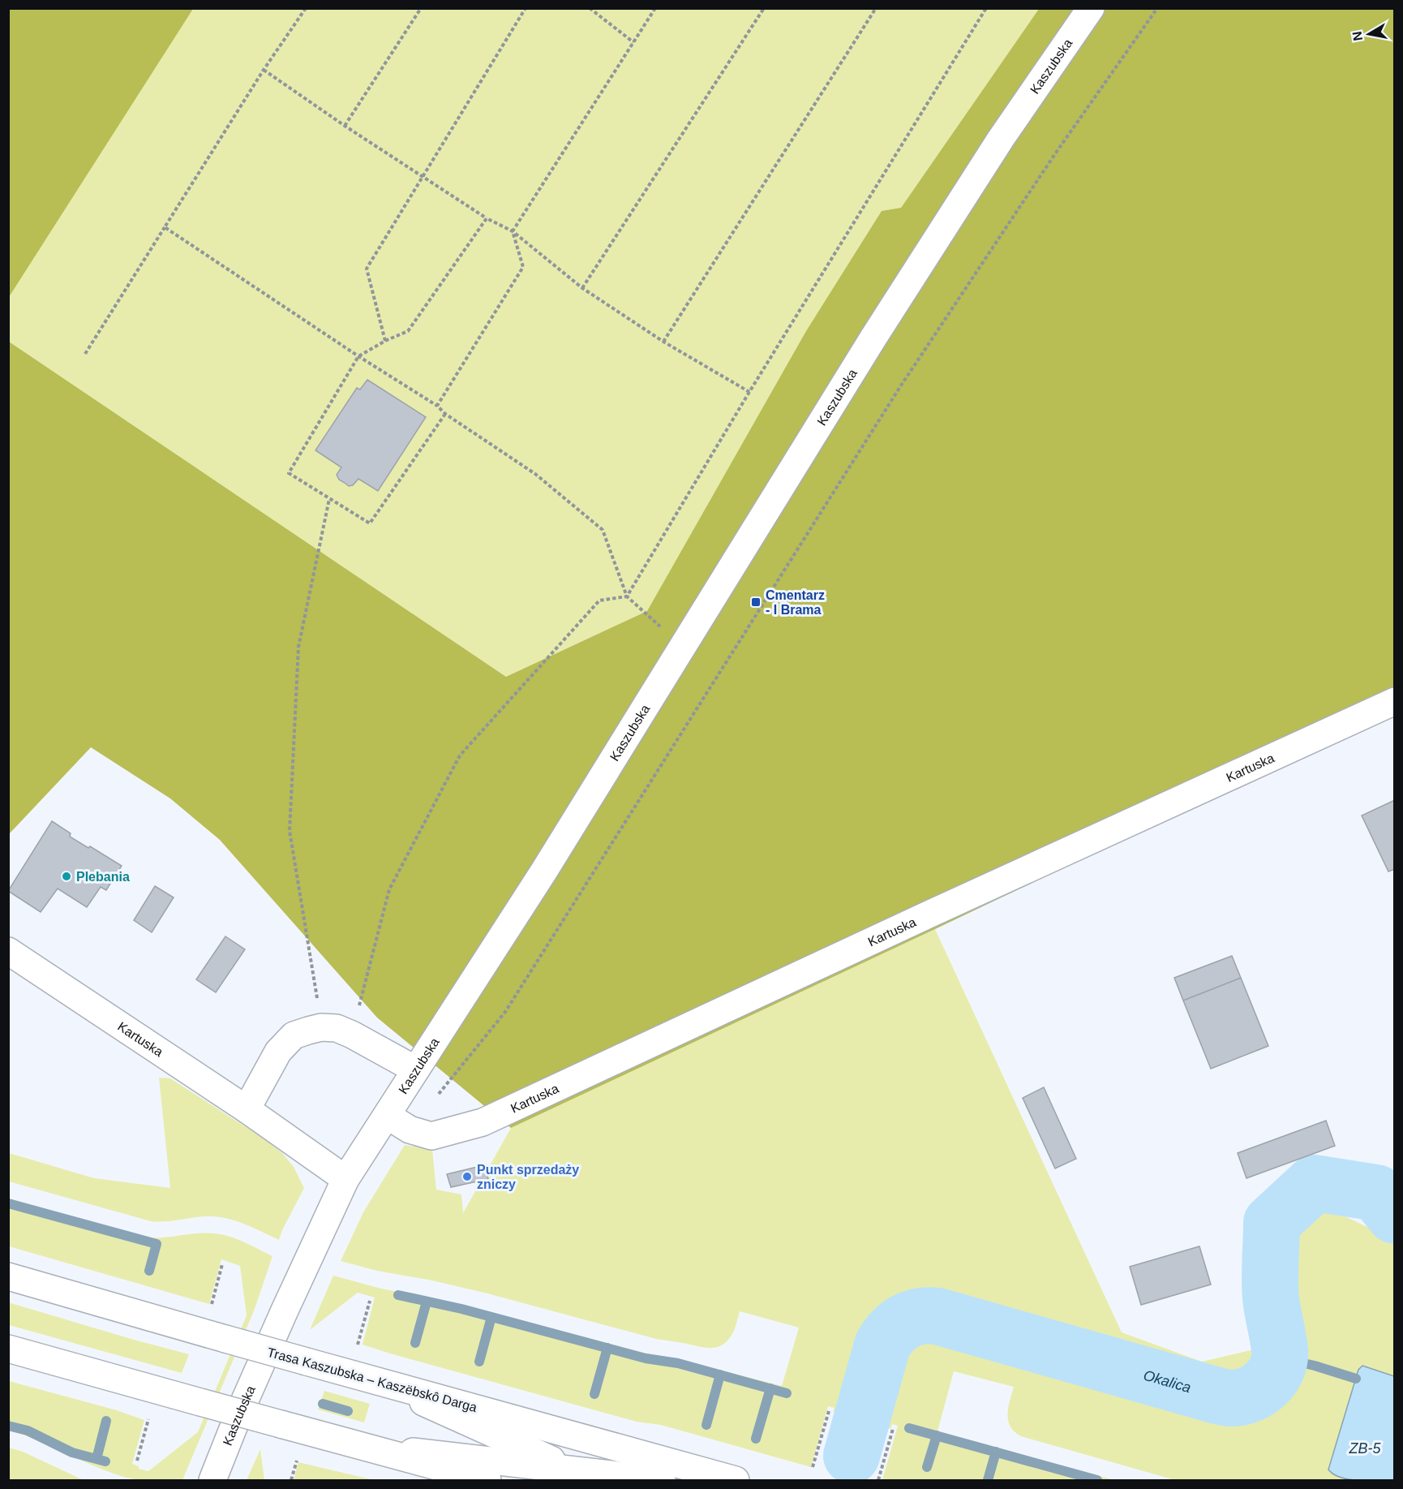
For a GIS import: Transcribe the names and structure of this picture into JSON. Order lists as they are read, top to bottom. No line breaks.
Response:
{"streets":{"main road":["Kaszubska","Kartuska","Trasa Kaszubska – Kaszëbskô Darga"]},"crossings":[["Kaszubska","Kartuska"]],"water":["Okalica","ZB-5"],"places":{"transit":["Cmentarz - I Brama"],"other":["Plebania","Punkt sprzedaży zniczy"]},"north":"left"}
